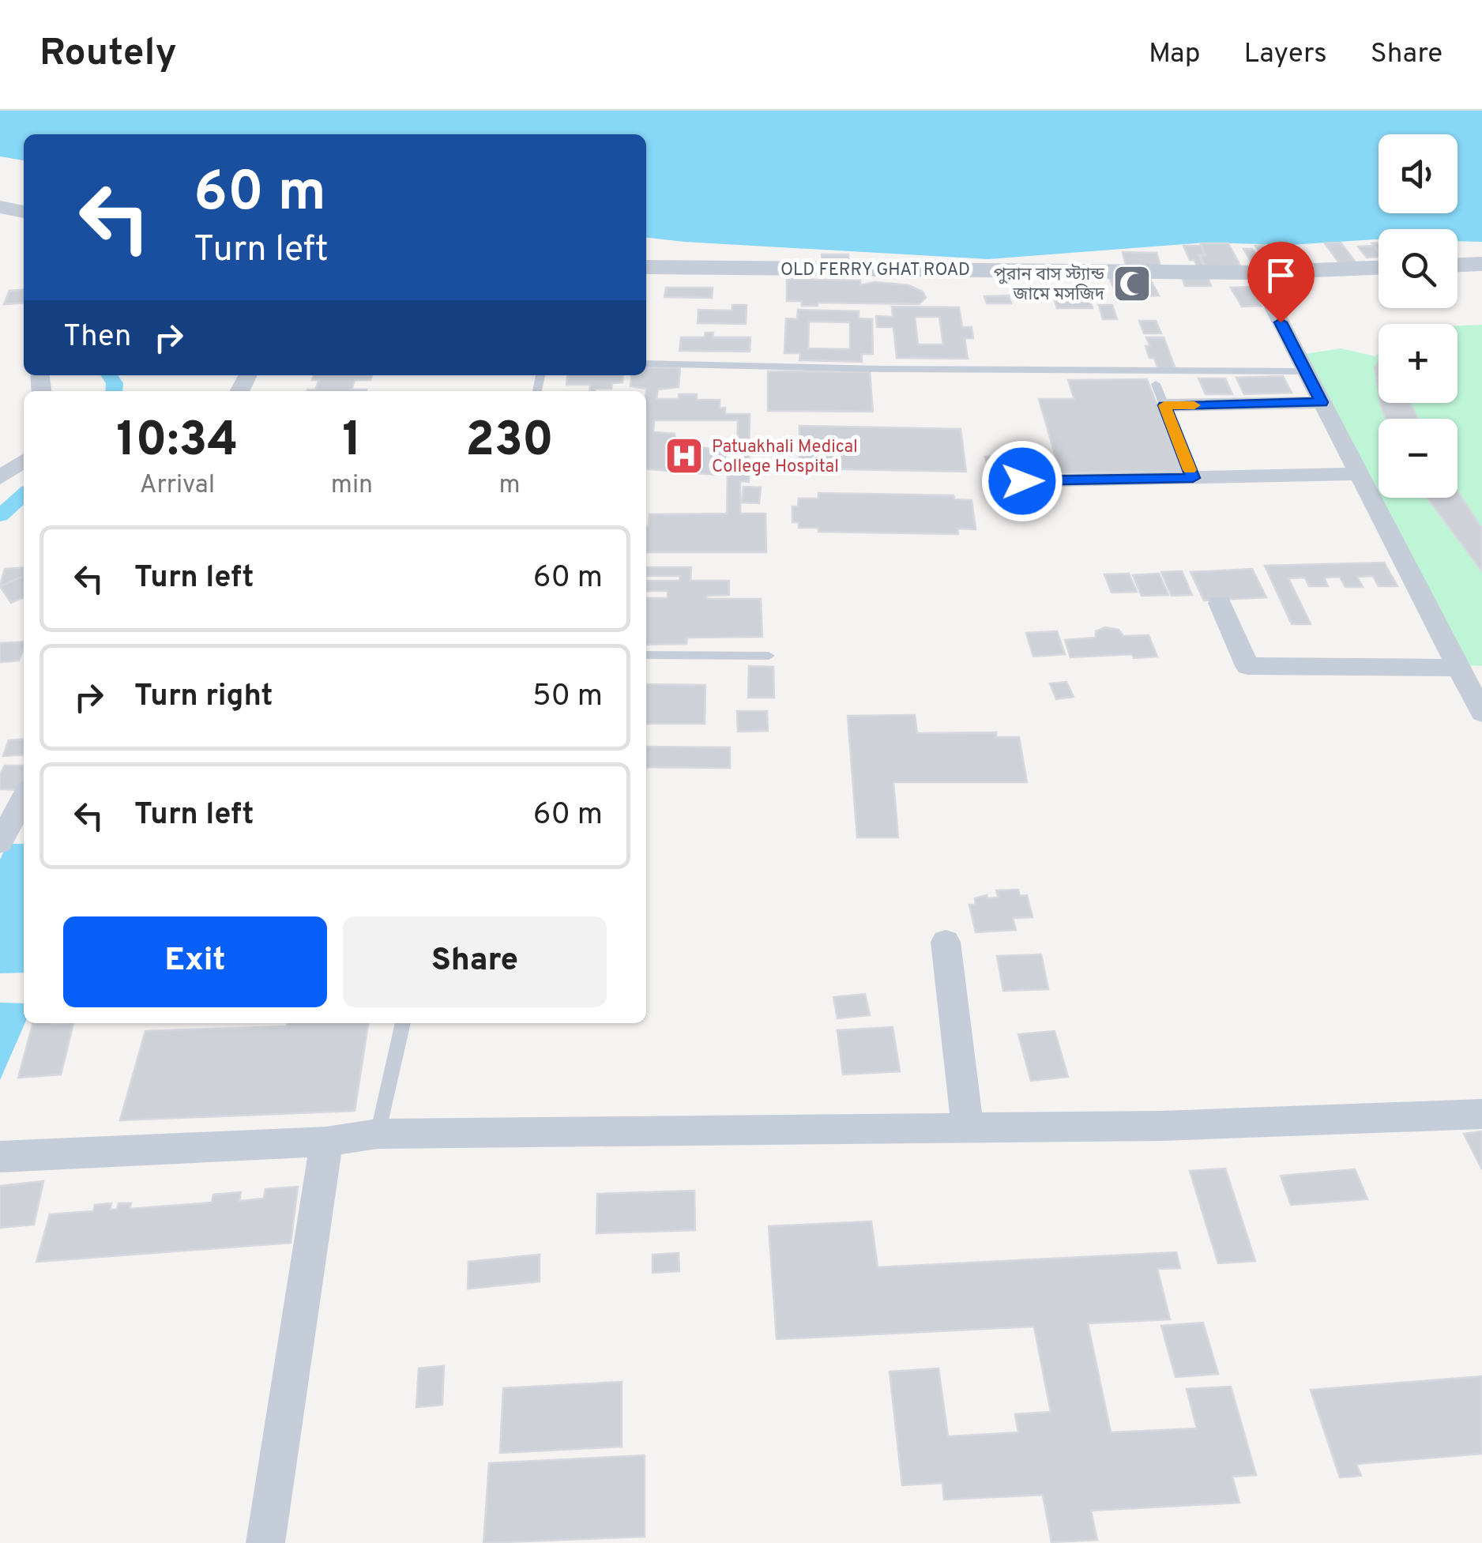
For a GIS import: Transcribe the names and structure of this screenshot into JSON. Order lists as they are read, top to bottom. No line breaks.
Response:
{"streets":{"street":["OLD FERRY GHAT ROAD"]},"places":{"mosque":["পুরান বাস স্ট্যান্ড জামে মসজিদ"],"hospital":["Patuakhali Medical College Hospital"]},"page":{"header":"Routely","nav":["Map","Layers","Share"],"map_buttons":["+","−"],"turn":["60 m","Turn left"],"then":"Then","eta":["10:34","Arrival","1","min","230","m"],"list":[{"name":"Turn left","value":"60 m"},{"name":"Turn right","value":"50 m"},{"name":"Turn left","value":"60 m"}],"buttons":["Exit","Share"]}}
